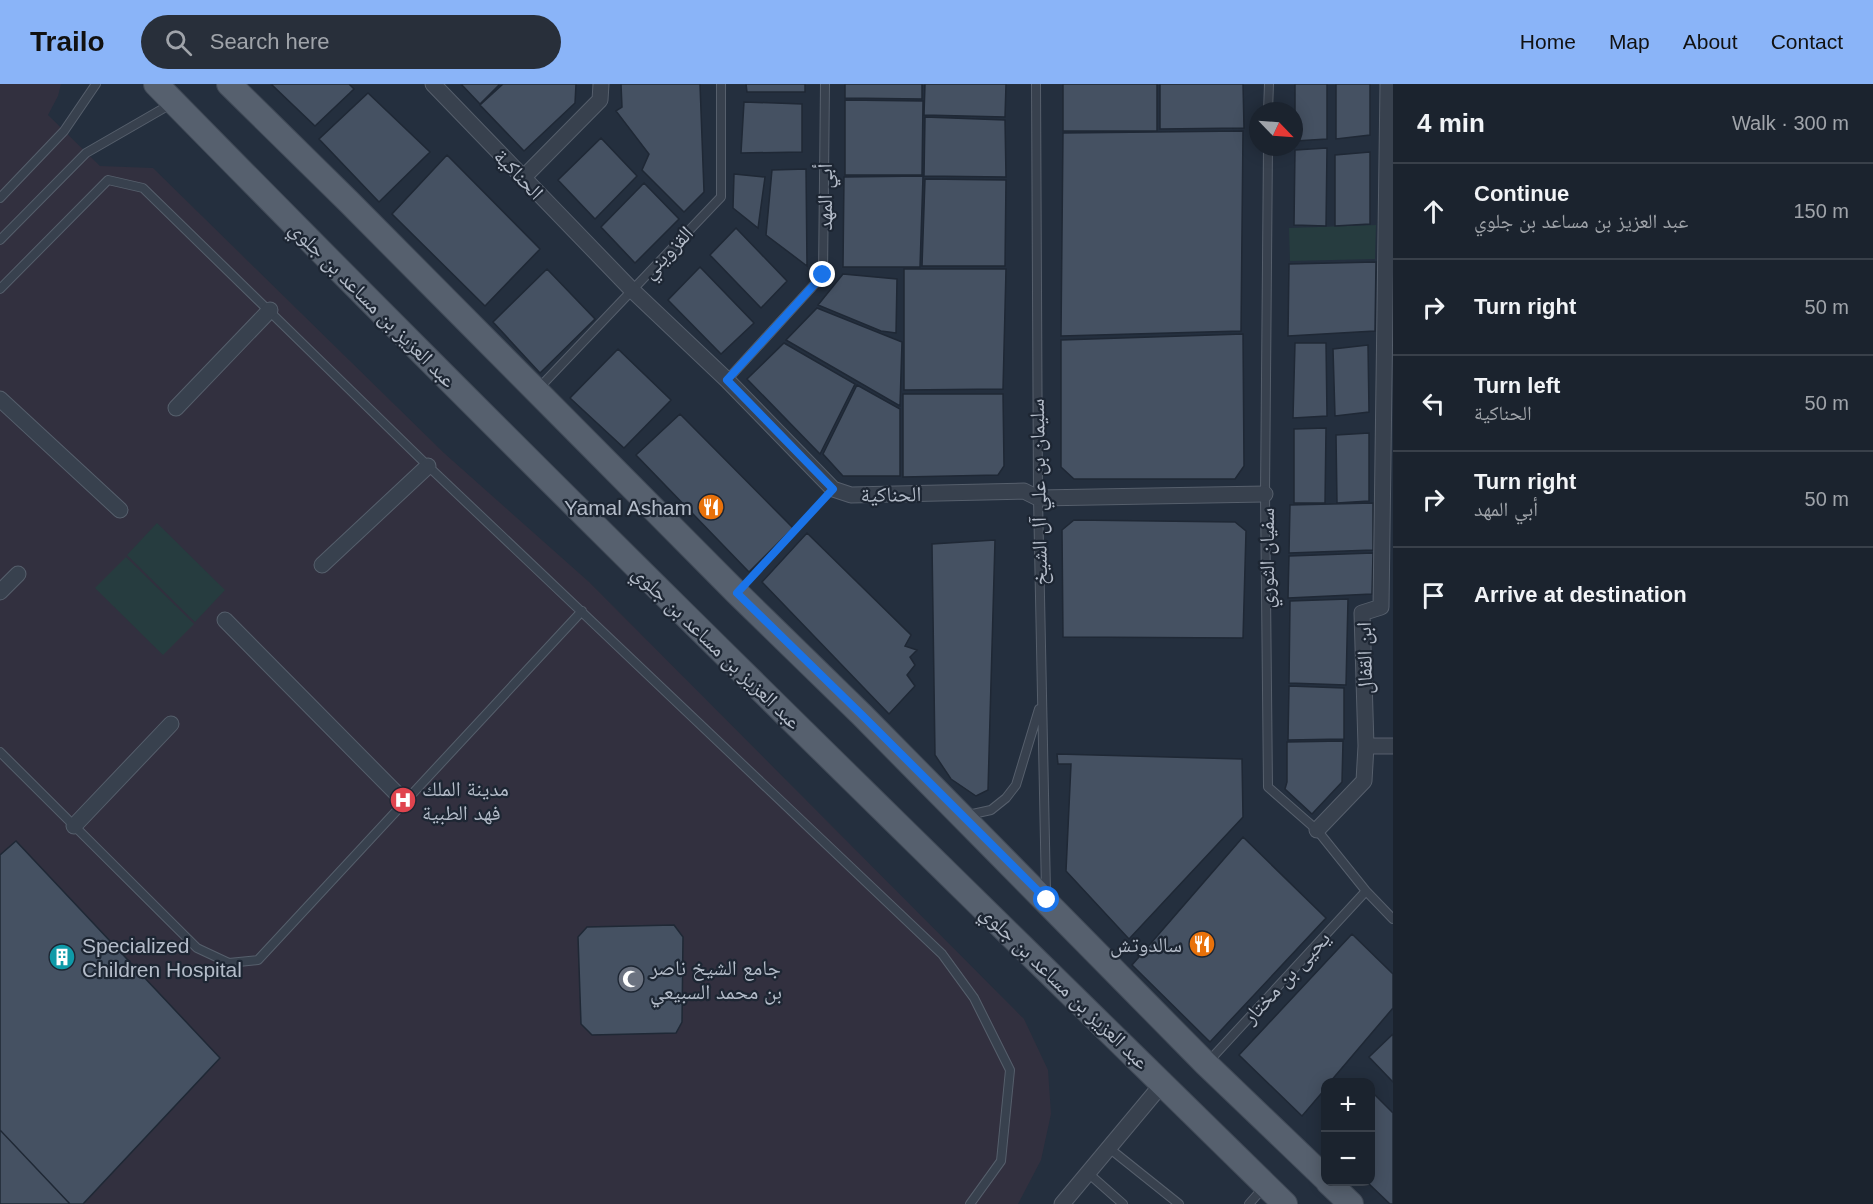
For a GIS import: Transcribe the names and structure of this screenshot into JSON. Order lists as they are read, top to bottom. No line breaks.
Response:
{"streets":{"main road":["عبد العزيز بن مساعد بن جلوي"],"street":["الحناكية","ابن القفال"],"lane":["أبي المهد","القزويني","سليمان بن علي آل الشيخ","سفيان الثوري","يحيى بن مختار"]},"crossings":[["الحناكية","أبي المهد"],["الحناكية","القزويني"],["الحناكية","سليمان بن علي آل الشيخ"],["الحناكية","سفيان الثوري"],["القزويني","عبد العزيز بن مساعد بن جلوي"],["عبد العزيز بن مساعد بن جلوي","سليمان بن علي آل الشيخ"],["عبد العزيز بن مساعد بن جلوي","يحيى بن مختار"],["سفيان الثوري","ابن القفال"],["سفيان الثوري","يحيى بن مختار"]],"places":{"restaurant":["Yamal Asham","سالدوتش"],"hospital":["مدينة الملك فهد الطبية"],"building":["Specialized Children Hospital"],"mosque":["جامع الشيخ ناصر بن محمد السبيعي"]},"north":"bottom right","page":{"header":"Trailo","search":"Search here","nav":["Home","Map","About","Contact"],"heading":["4 min","Walk · 300 m"],"list":[["Continue","عبد العزيز بن مساعد بن جلوي","150 m"],["Turn right","50 m"],["Turn left","الحناكية","50 m"],["Turn right","أبي المهد","50 m"],"Arrive at destination"],"map_buttons":["+","−"]}}
